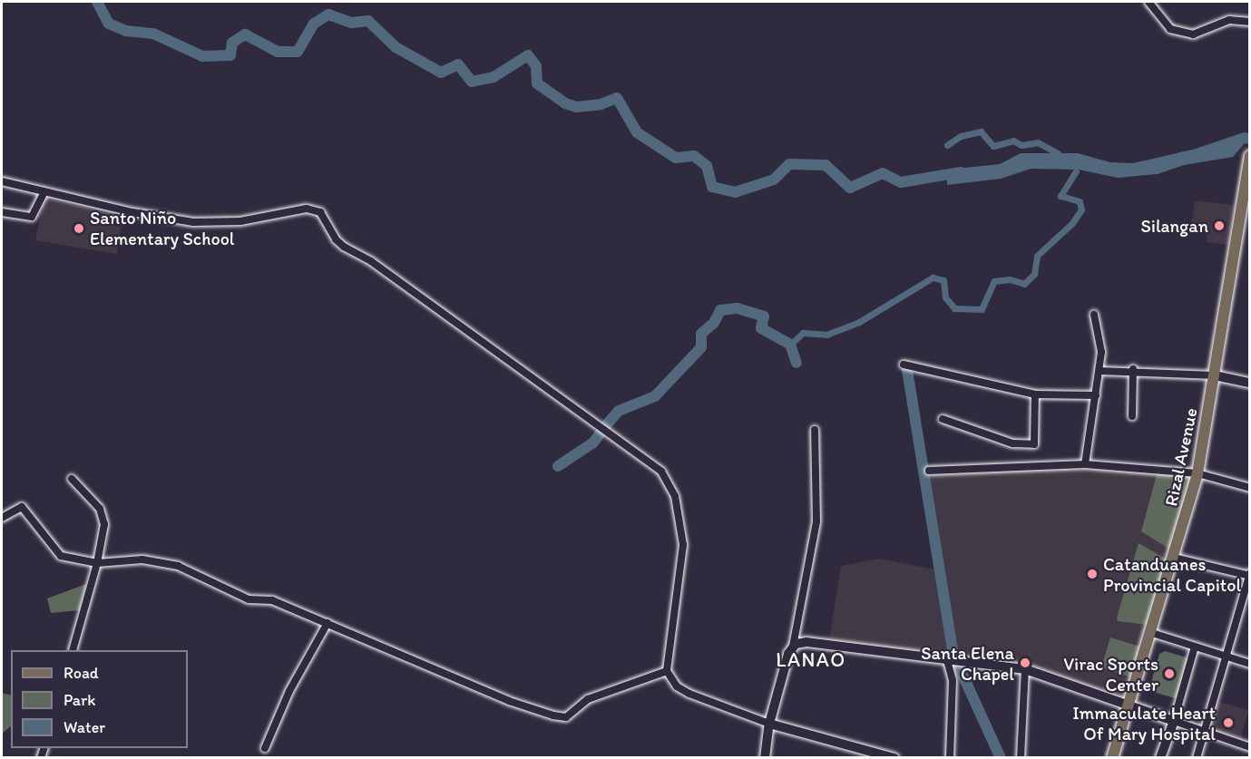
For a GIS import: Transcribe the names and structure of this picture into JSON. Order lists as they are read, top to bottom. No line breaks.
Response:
{"streets":{"main road":["Rizal Avenue"]},"districts":["LANAO"],"places":["Silangan","Santo Niño Elementary School","Catanduanes Provincial Capitol","Santa Elena Chapel","Virac Sports Center","Immaculate Heart Of Mary Hospital"],"legend":["Road","Park","Water"]}
